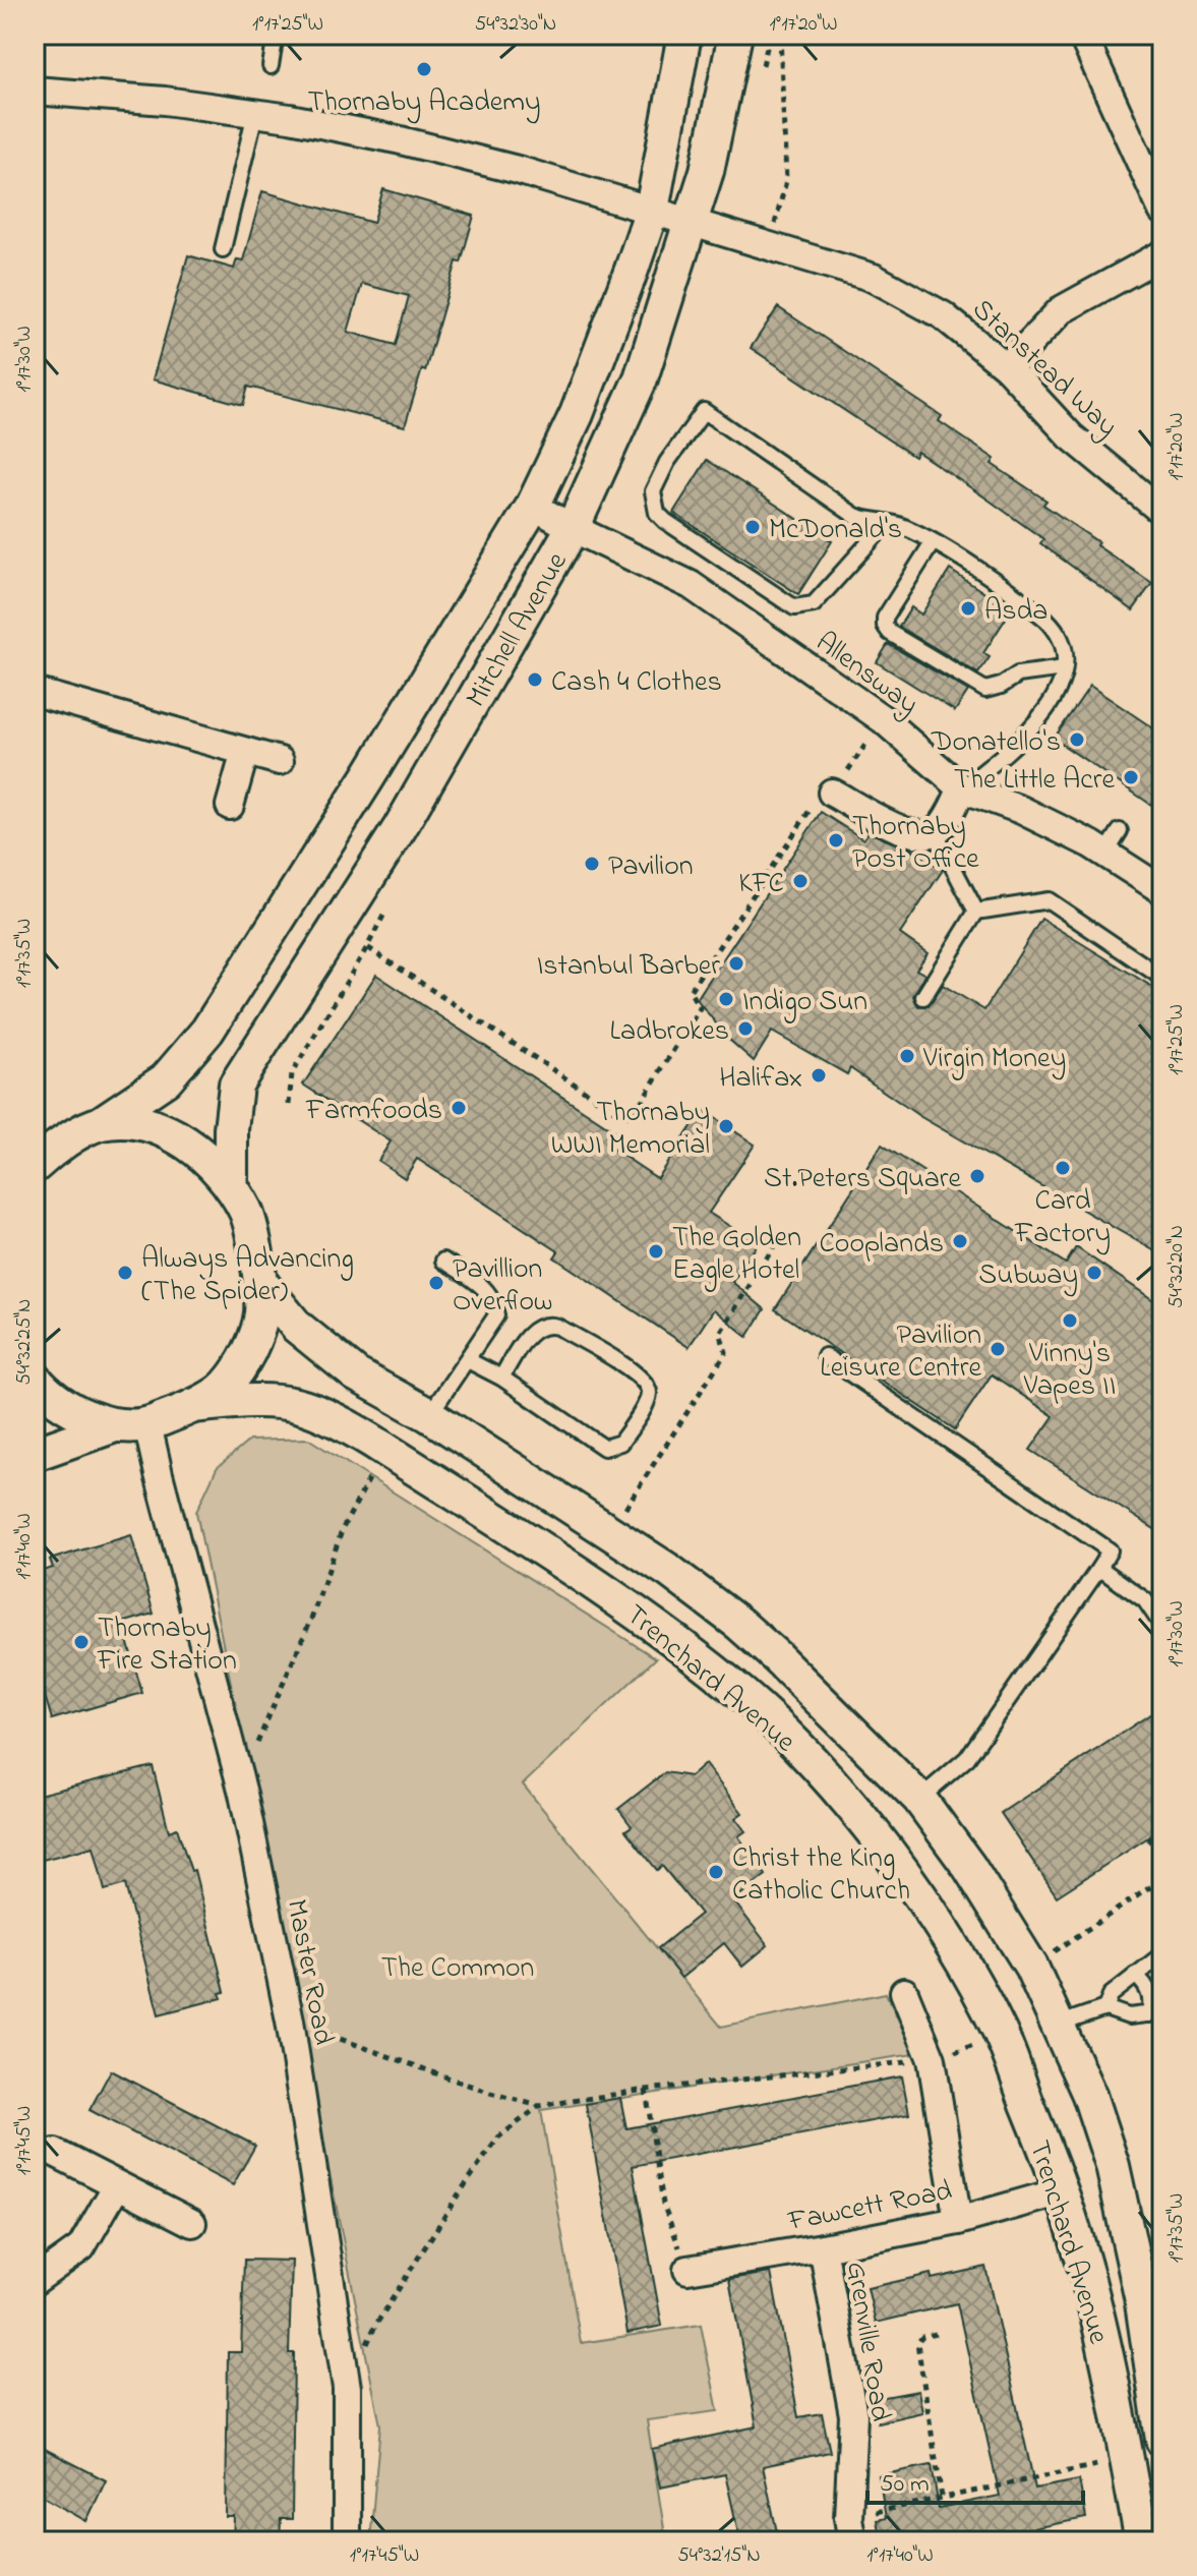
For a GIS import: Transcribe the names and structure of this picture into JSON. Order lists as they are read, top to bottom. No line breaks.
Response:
{"streets":{"street":["Stanstead Way","Mitchell Avenue","Allensway","Trenchard Avenue","Master Road","Fawcett Road","Grenville Road"]},"crossings":[["Stanstead Way","Mitchell Avenue"],["Mitchell Avenue","Allensway"],["Mitchell Avenue","Trenchard Avenue"],["Mitchell Avenue","Master Road"],["Trenchard Avenue","Fawcett Road"],["Fawcett Road","Grenville Road"]],"parks":["The Common"],"places":["Thornaby Academy","McDonald's","Asda","Cash 4 Clothes","Donatello's","The Little Acre","Thornaby Post Office","Pavilion","KFC","Istanbul Barber","Indigo Sun","Ladbrokes","Virgin Money","Halifax","Farmfoods","Thornaby WWI Memorial","Card Factory","St.Peters Square","Cooplands","The Golden Eagle Hotel","Always Advancing (The Spider)","Subway","Pavillion Overflow","Vinny's Vapes II","Pavilion Leisure Centre","Thornaby Fire Station","Christ the King Catholic Church"],"scale_bar":"50 m","coordinates":["1°17'25\"W","54°32'30\"N","1°17'20\"W","1°17'30\"W","1°17'35\"W","54°32'20\"N","54°32'25\"N","1°17'40\"W","1°17'45\"W","54°32'15\"N"]}
